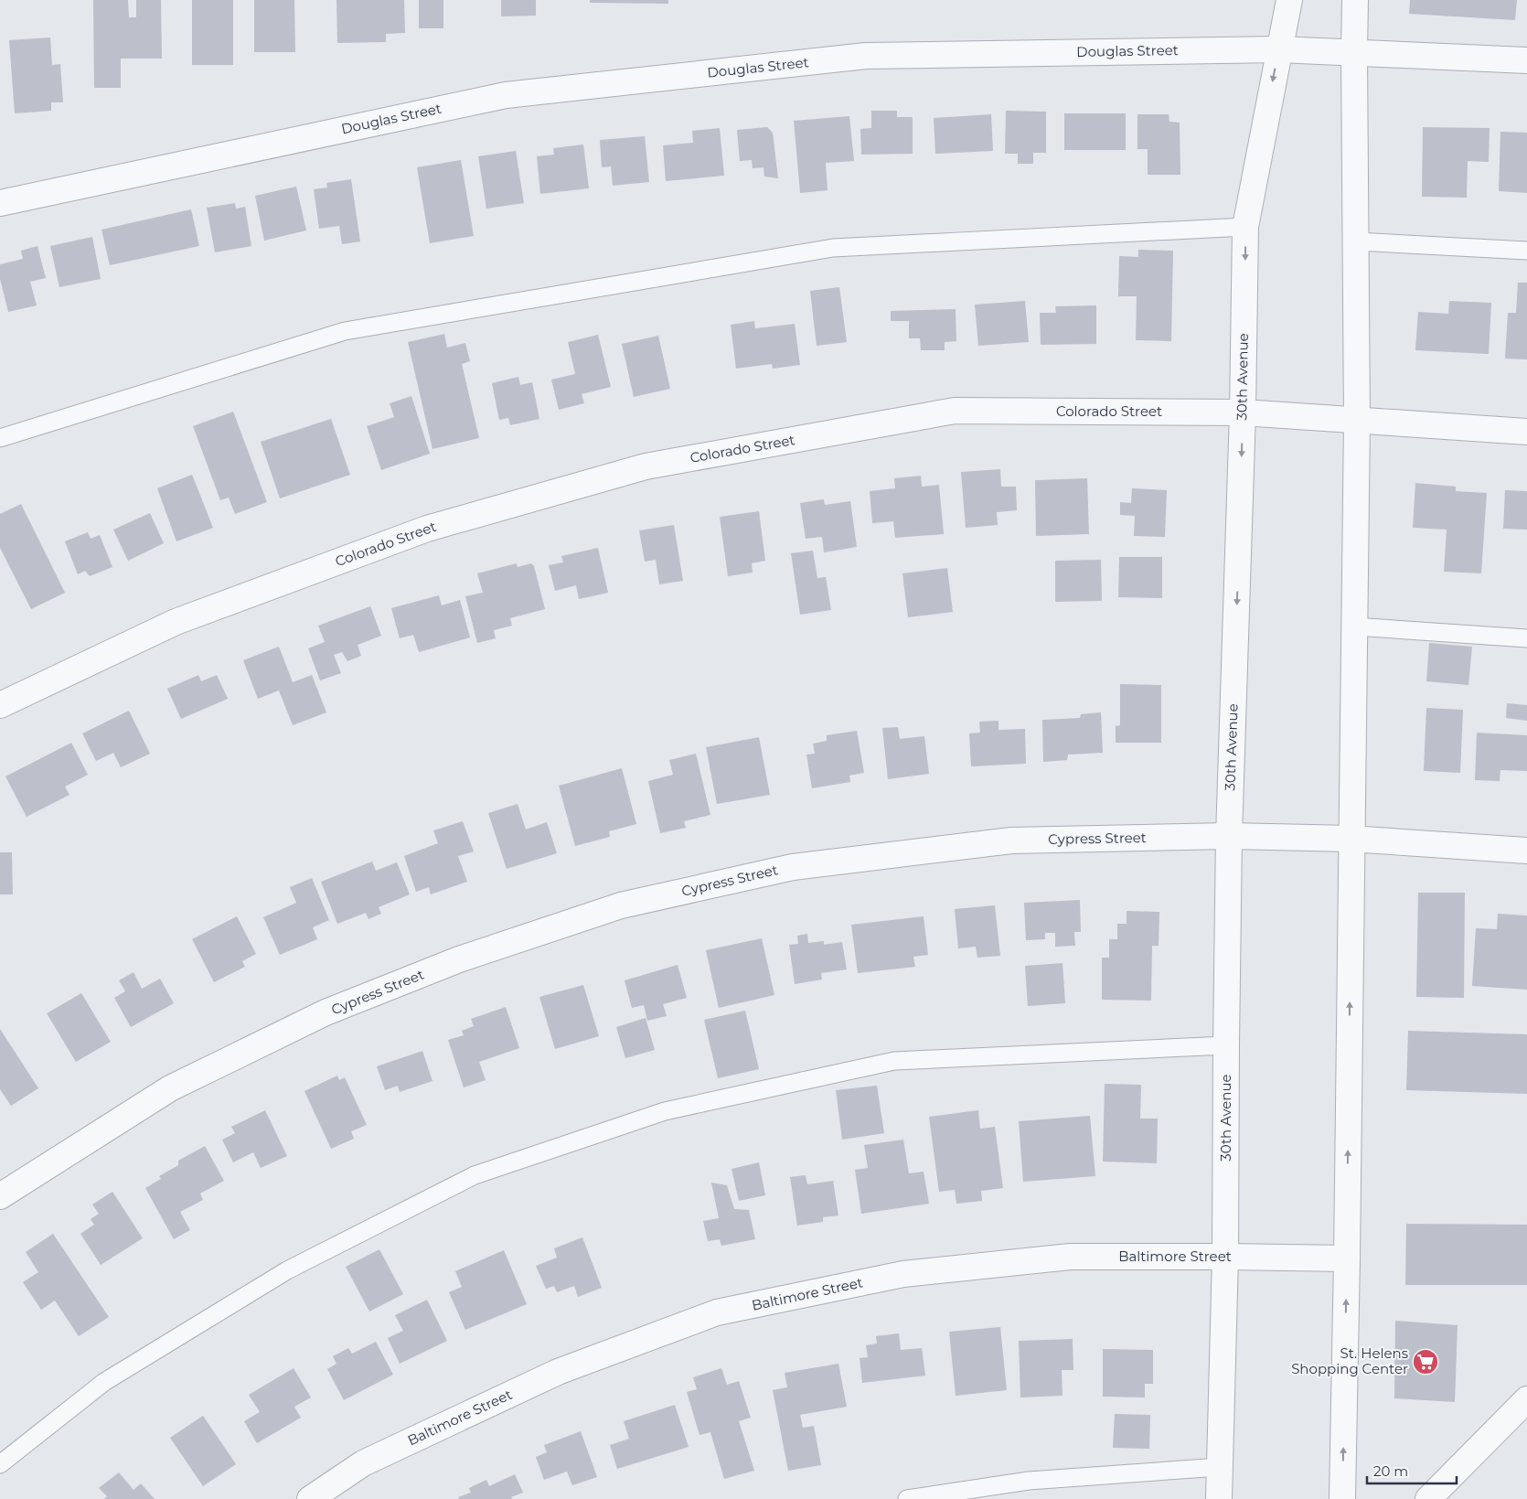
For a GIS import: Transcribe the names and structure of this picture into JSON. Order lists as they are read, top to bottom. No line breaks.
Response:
{"streets":{"street":["Douglas Street","30th Avenue","Colorado Street","Cypress Street","Baltimore Street"]},"crossings":[["Douglas Street","30th Avenue"],["30th Avenue","Colorado Street"],["30th Avenue","Cypress Street"],["30th Avenue","Baltimore Street"]],"places":{"supermarket":["St. Helens Shopping Center"]},"scale_bar":"20 m"}
